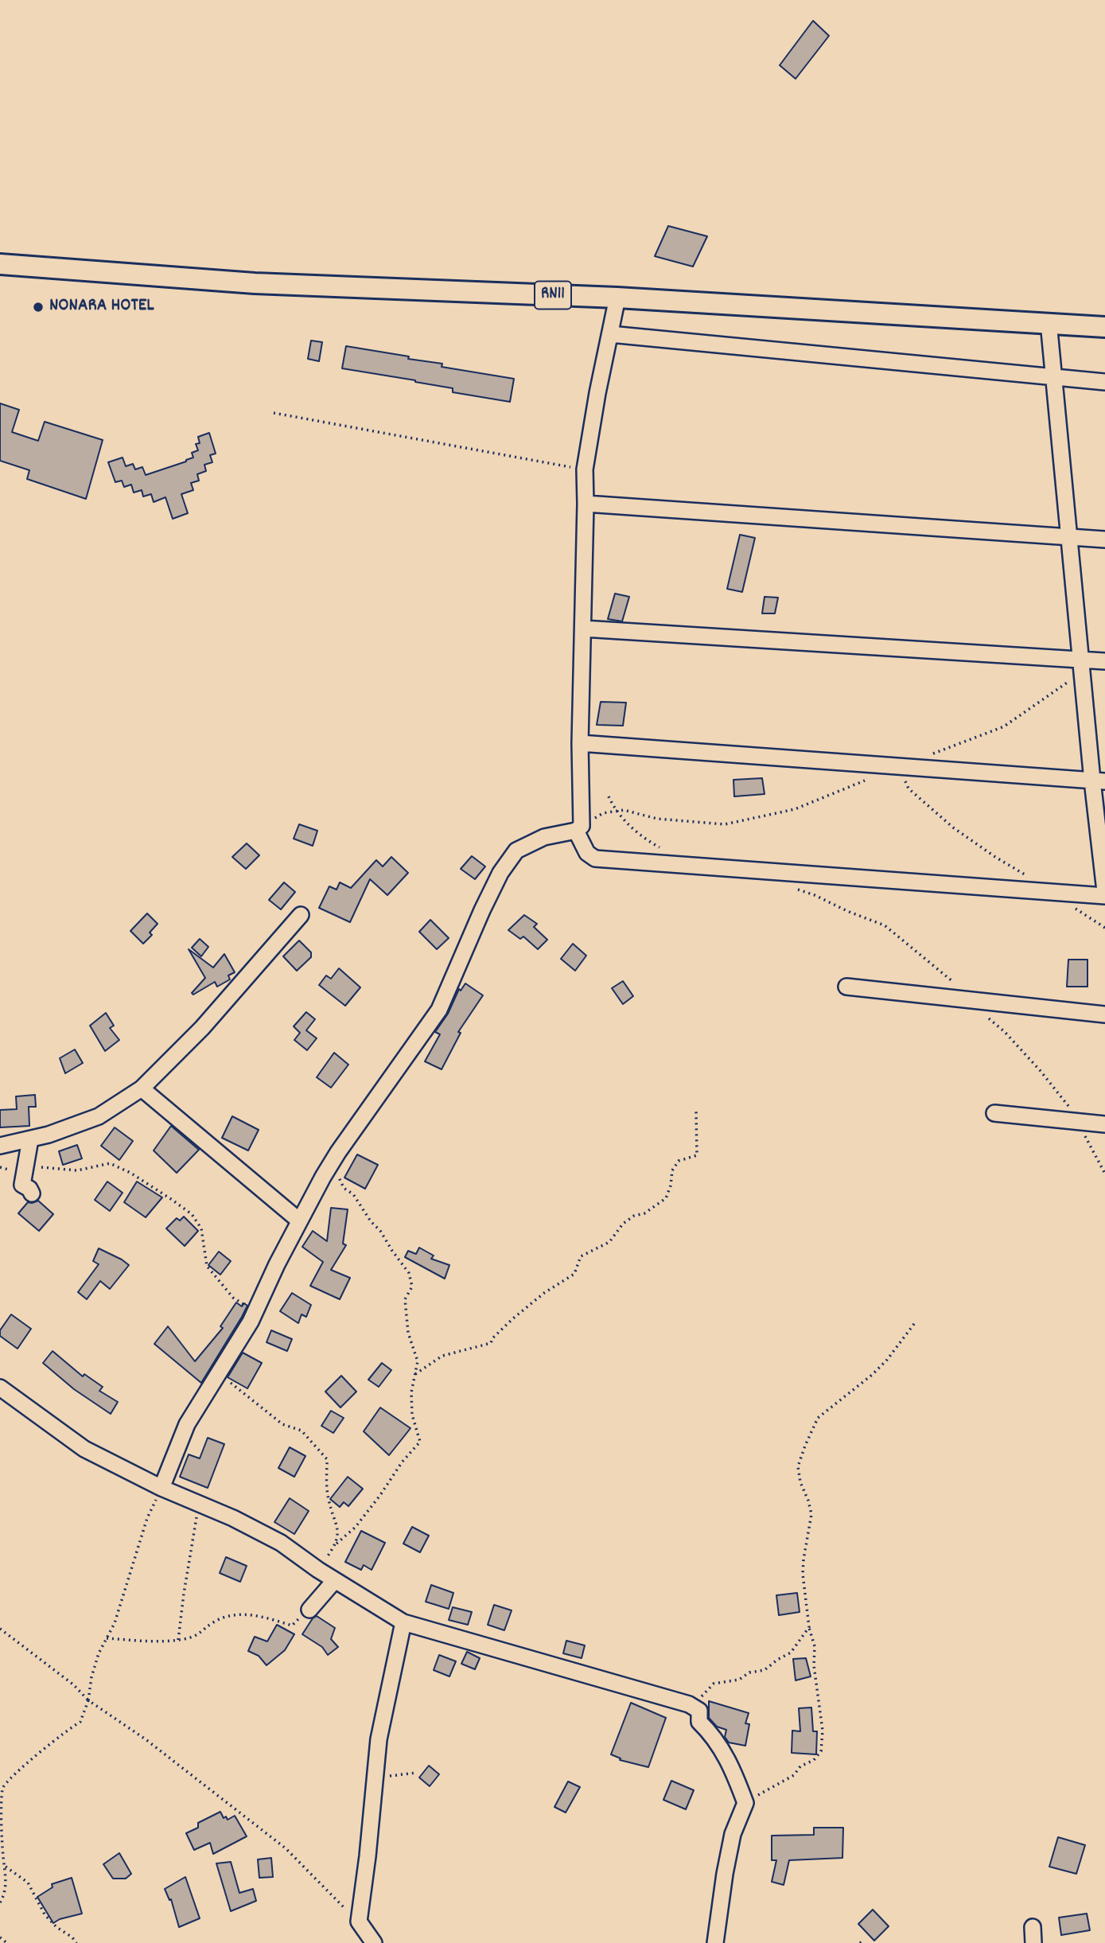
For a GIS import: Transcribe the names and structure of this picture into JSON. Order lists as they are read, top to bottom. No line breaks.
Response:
{"streets":{"main road":["RN11"]},"places":["NONARA HOTEL"]}
